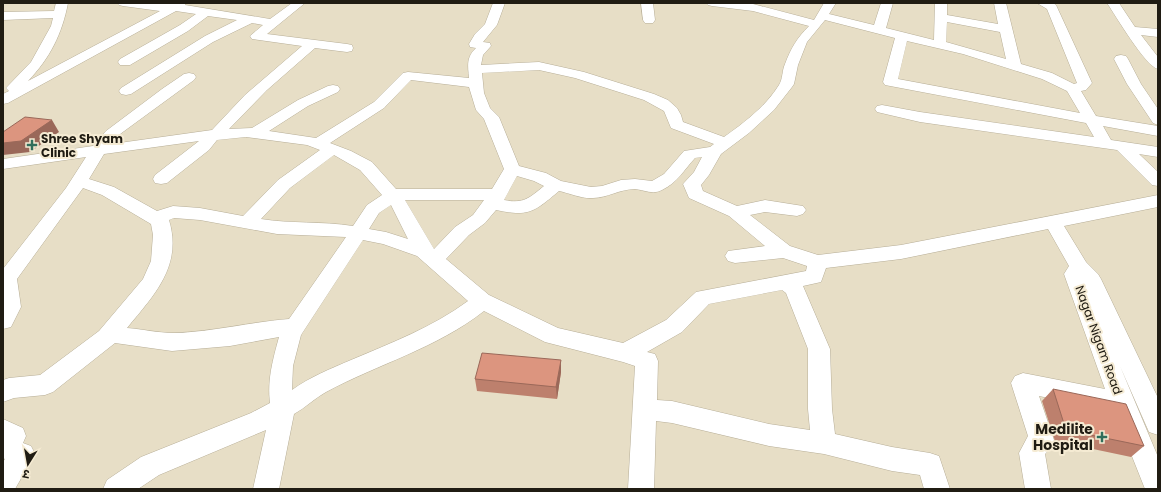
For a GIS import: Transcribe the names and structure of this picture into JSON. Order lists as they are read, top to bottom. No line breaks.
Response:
{"streets":{"street":["Nagar Nigam Road"]},"places":{"health":["Shree Shyam Clinic","Medilite Hospital"]},"north":"bottom"}
